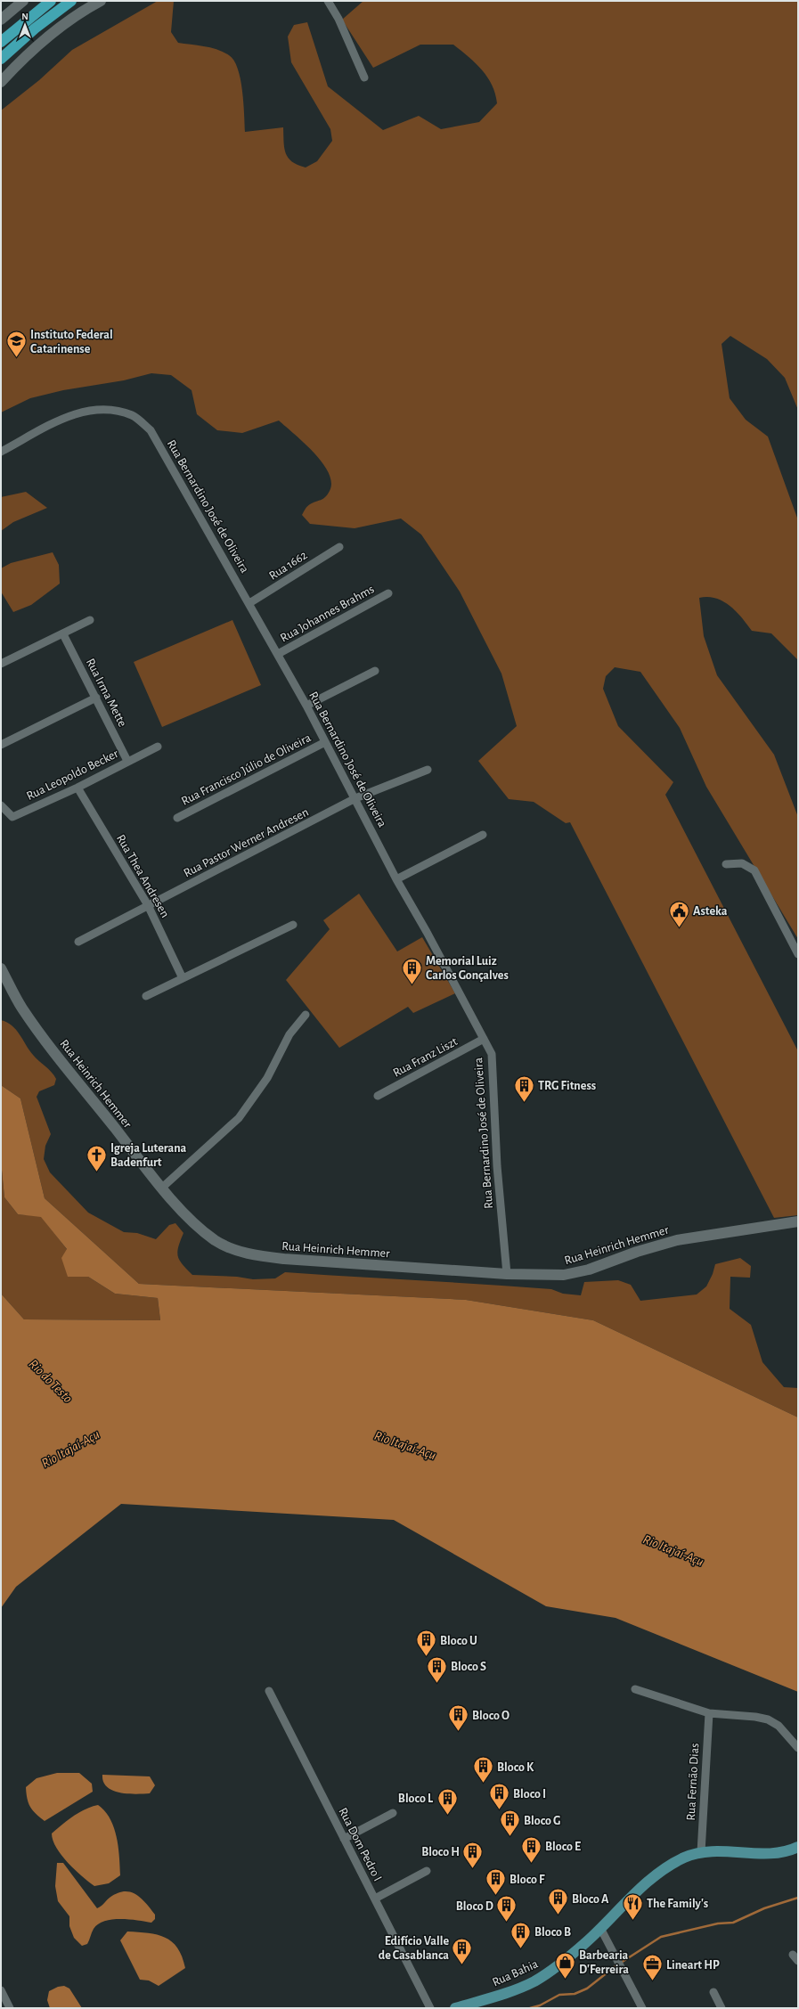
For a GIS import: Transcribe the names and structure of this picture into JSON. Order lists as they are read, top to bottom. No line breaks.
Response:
{"streets":{"main road":["Rua Bahia"],"street":["Rua Bernardino José de Oliveira","Rua 1662","Rua Johannes Brahms","Rua Irma Mette","Rua Francisco Júlio de Oliveira","Rua Leopoldo Becker","Rua Pastor Werner Andresen","Rua Thea Andresen","Rua Franz Liszt","Rua Heinrich Hemmer","Rua Fernão Dias","Rua Dom Pedro I"]},"crossings":[["Rua Bernardino José de Oliveira","Rua 1662"],["Rua Bernardino José de Oliveira","Rua Johannes Brahms"],["Rua Bernardino José de Oliveira","Rua Francisco Júlio de Oliveira"],["Rua Bernardino José de Oliveira","Rua Pastor Werner Andresen"],["Rua Bernardino José de Oliveira","Rua Franz Liszt"],["Rua Bernardino José de Oliveira","Rua Heinrich Hemmer"],["Rua Irma Mette","Rua Leopoldo Becker"],["Rua Leopoldo Becker","Rua Thea Andresen"],["Rua Pastor Werner Andresen","Rua Thea Andresen"],["Rua Fernão Dias","Rua Bahia"]],"water":["Rio do Testo","Rio Itajaí-Açu"],"places":{"school or university":["Instituto Federal Catarinense"],"public building":["Asteka"],"building":["Memorial Luiz Carlos Gonçalves","TRG Fitness","Bloco U","Bloco S","Bloco O","Bloco K","Bloco I","Bloco L","Bloco G","Bloco E","Bloco H","Bloco F","Bloco A","Bloco D","Bloco B","Edifício Valle de Casablanca"],"church":["Igreja Luterana Badenfurt"],"restaurant":["The Family's"],"shop":["Barbearia D'Ferreira"],"office":["Lineart HP"]},"north":"top"}
